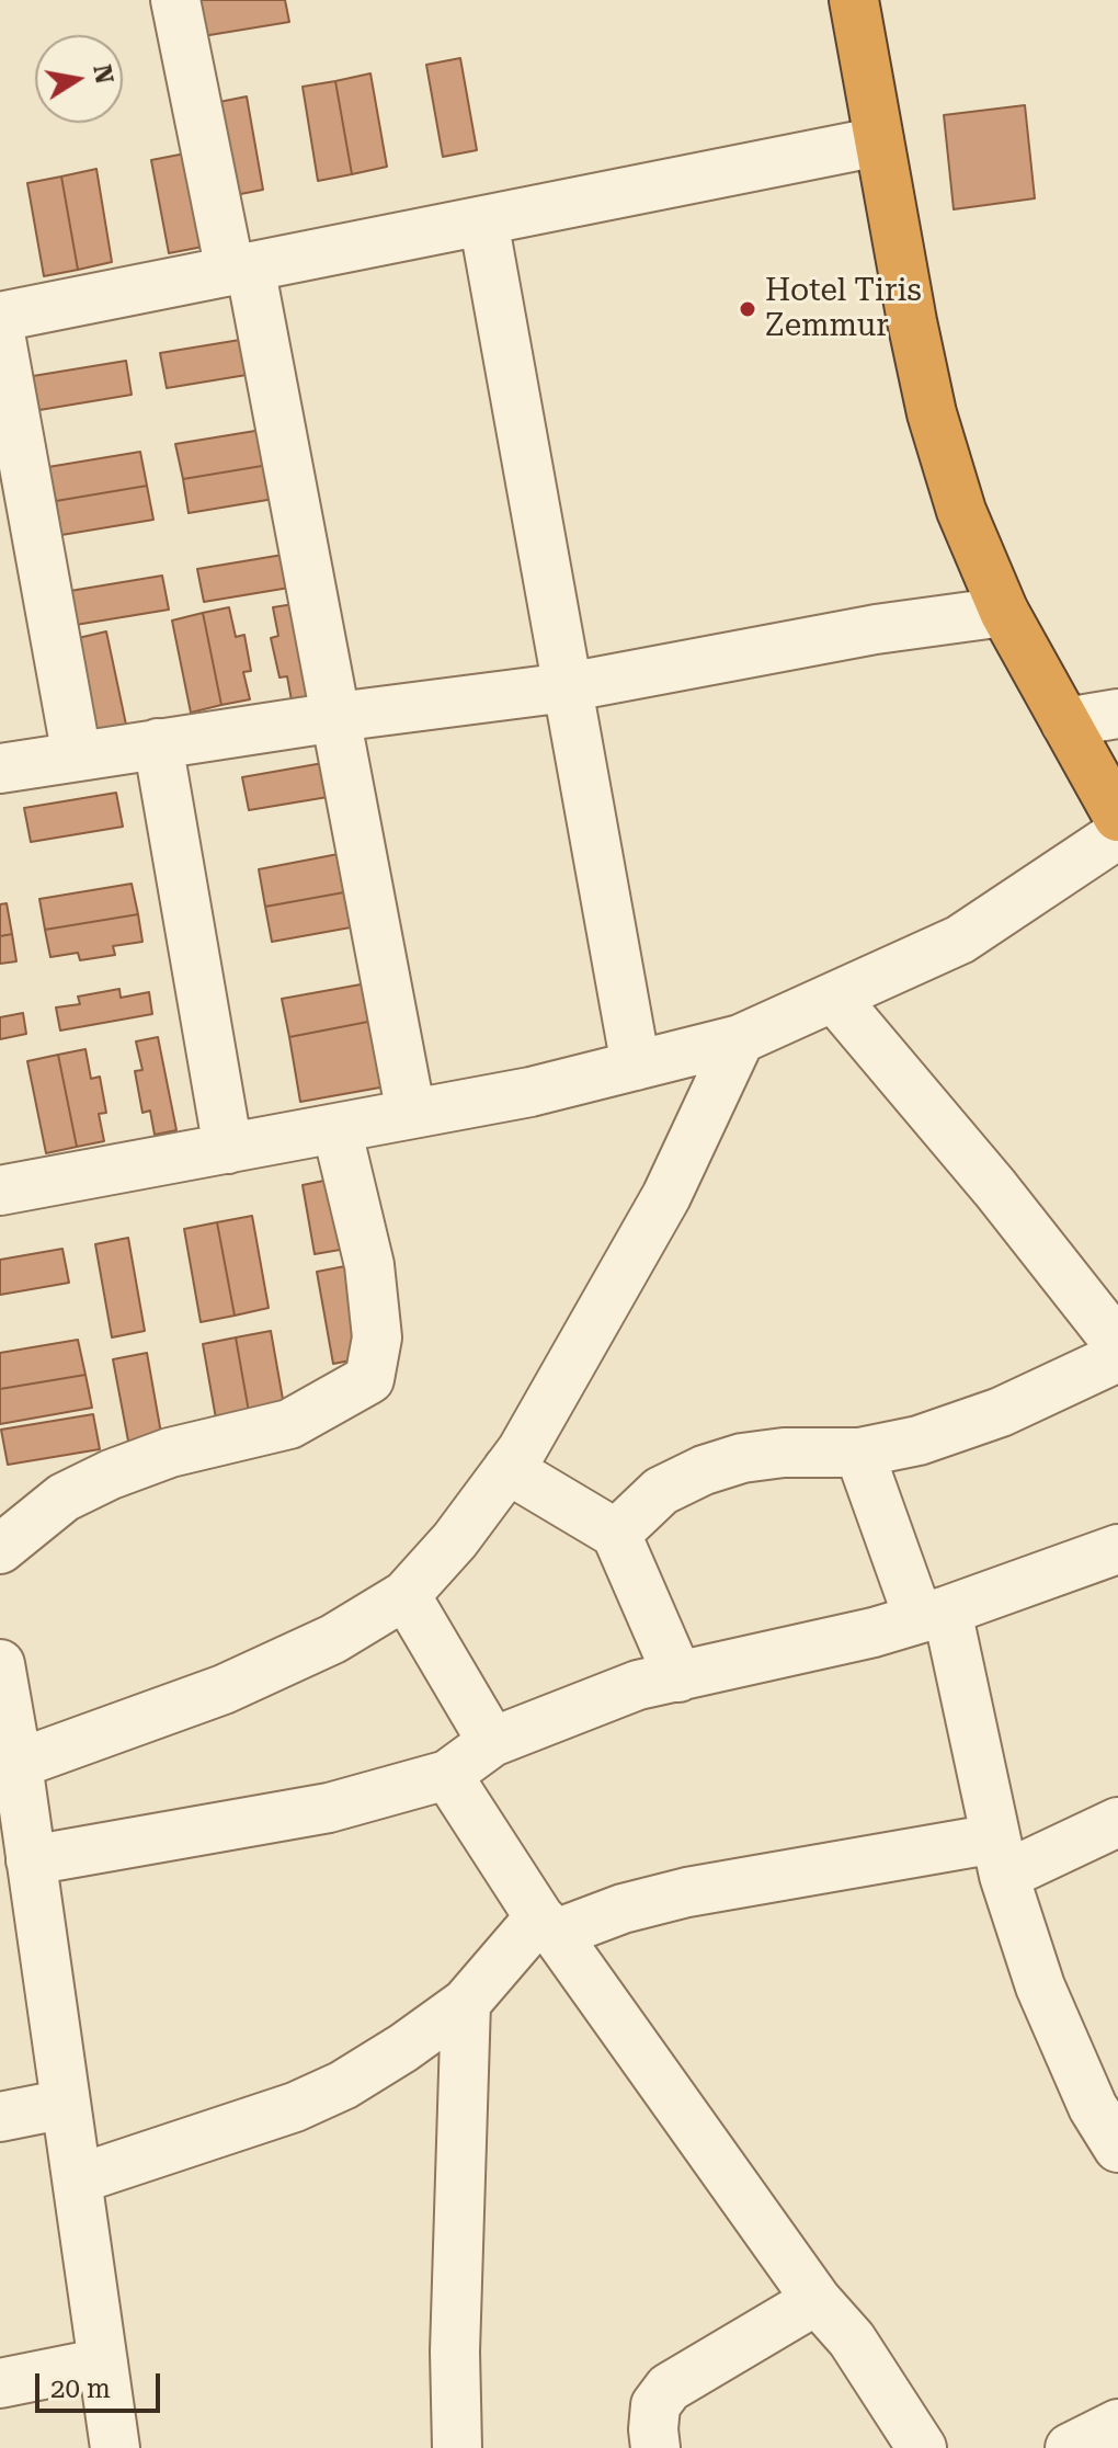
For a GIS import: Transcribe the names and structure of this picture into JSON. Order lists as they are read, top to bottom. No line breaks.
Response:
{"places":["Hotel Tiris Zemmur"],"scale_bar":"20 m","north":"right"}
